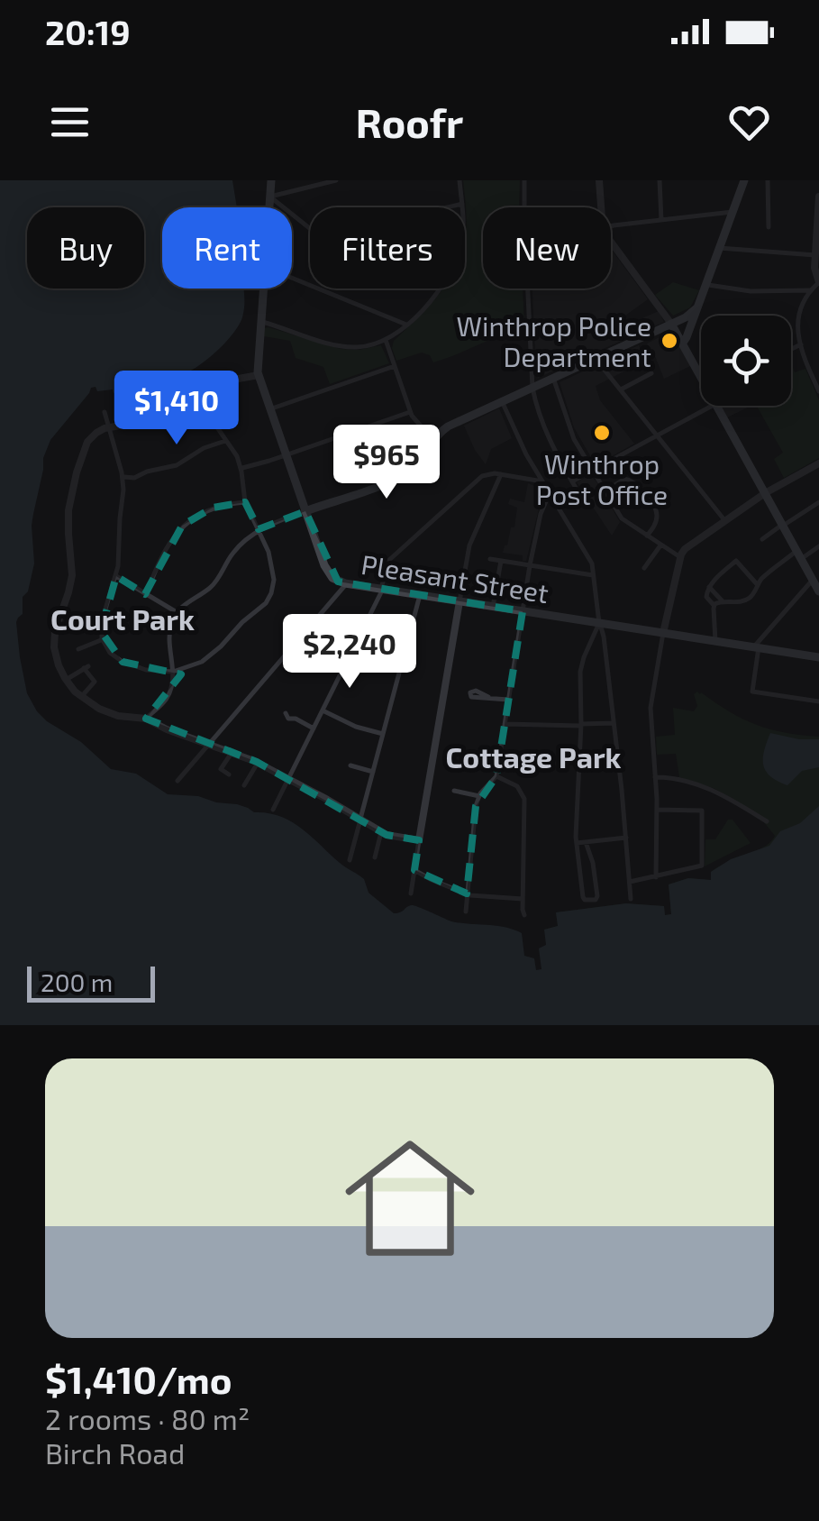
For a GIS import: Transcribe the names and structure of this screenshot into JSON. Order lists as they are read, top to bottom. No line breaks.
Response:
{"streets":{"main road":["Pleasant Street"]},"districts":["Court Park","Cottage Park"],"places":["Winthrop Police Department","Winthrop Post Office"],"scale_bar":"200 m","page":{"status":"20:19","header":"Roofr","chip":["Buy","Rent","Filters","New"],"price":["$1,410","$965","$2,240"],"scale":"200 m","list":[{"name":"$1,410/mo","note":"2 rooms · 80 m² · Birch Road"}]}}
